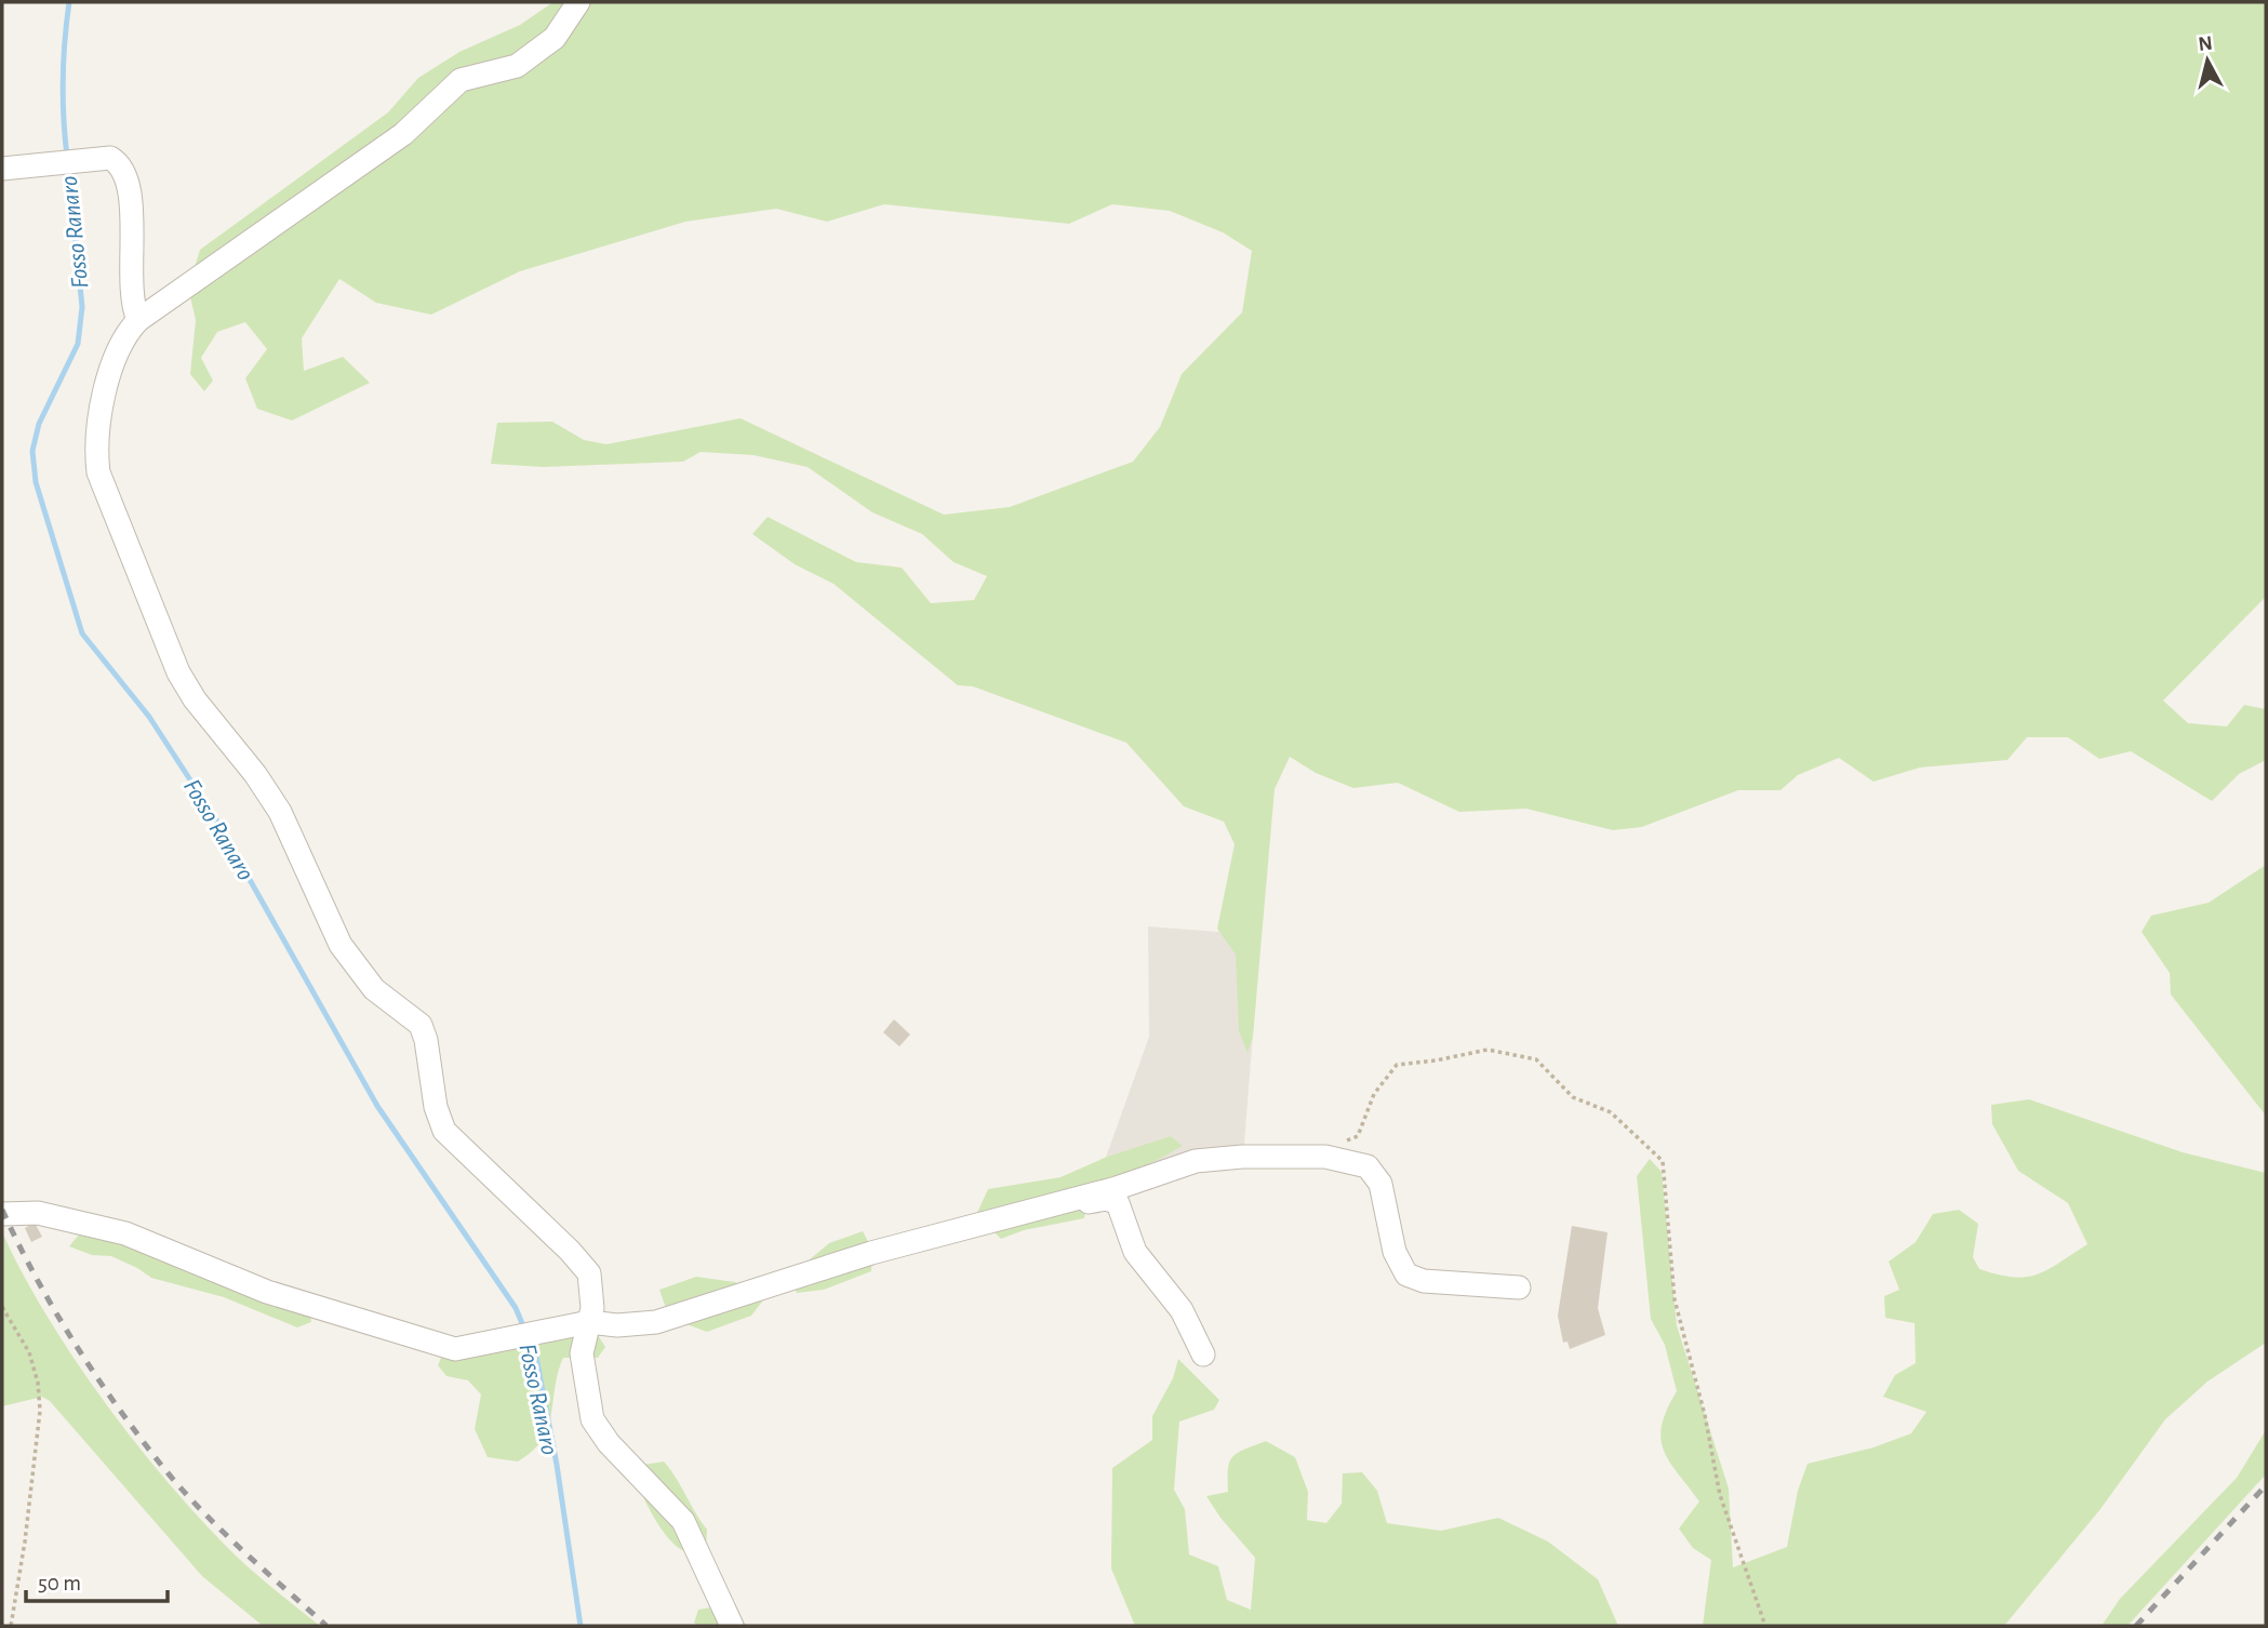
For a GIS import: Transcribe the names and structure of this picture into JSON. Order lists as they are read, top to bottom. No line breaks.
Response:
{"water":["Fosso Ranaro"],"scale_bar":"50 m","north":"top"}
